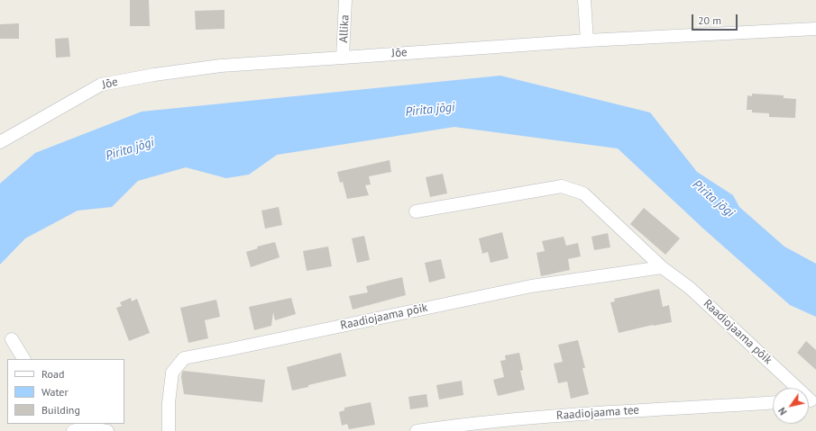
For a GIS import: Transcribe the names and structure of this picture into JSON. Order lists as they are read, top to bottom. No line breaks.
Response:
{"streets":{"street":["Allika","Jõe","Raadiojaama põik","Raadiojaama tee"]},"crossings":[["Allika","Jõe"]],"water":["Pirita jõgi"],"legend":["Road","Water","Building"],"scale_bar":"20 m","north":"bottom left"}
